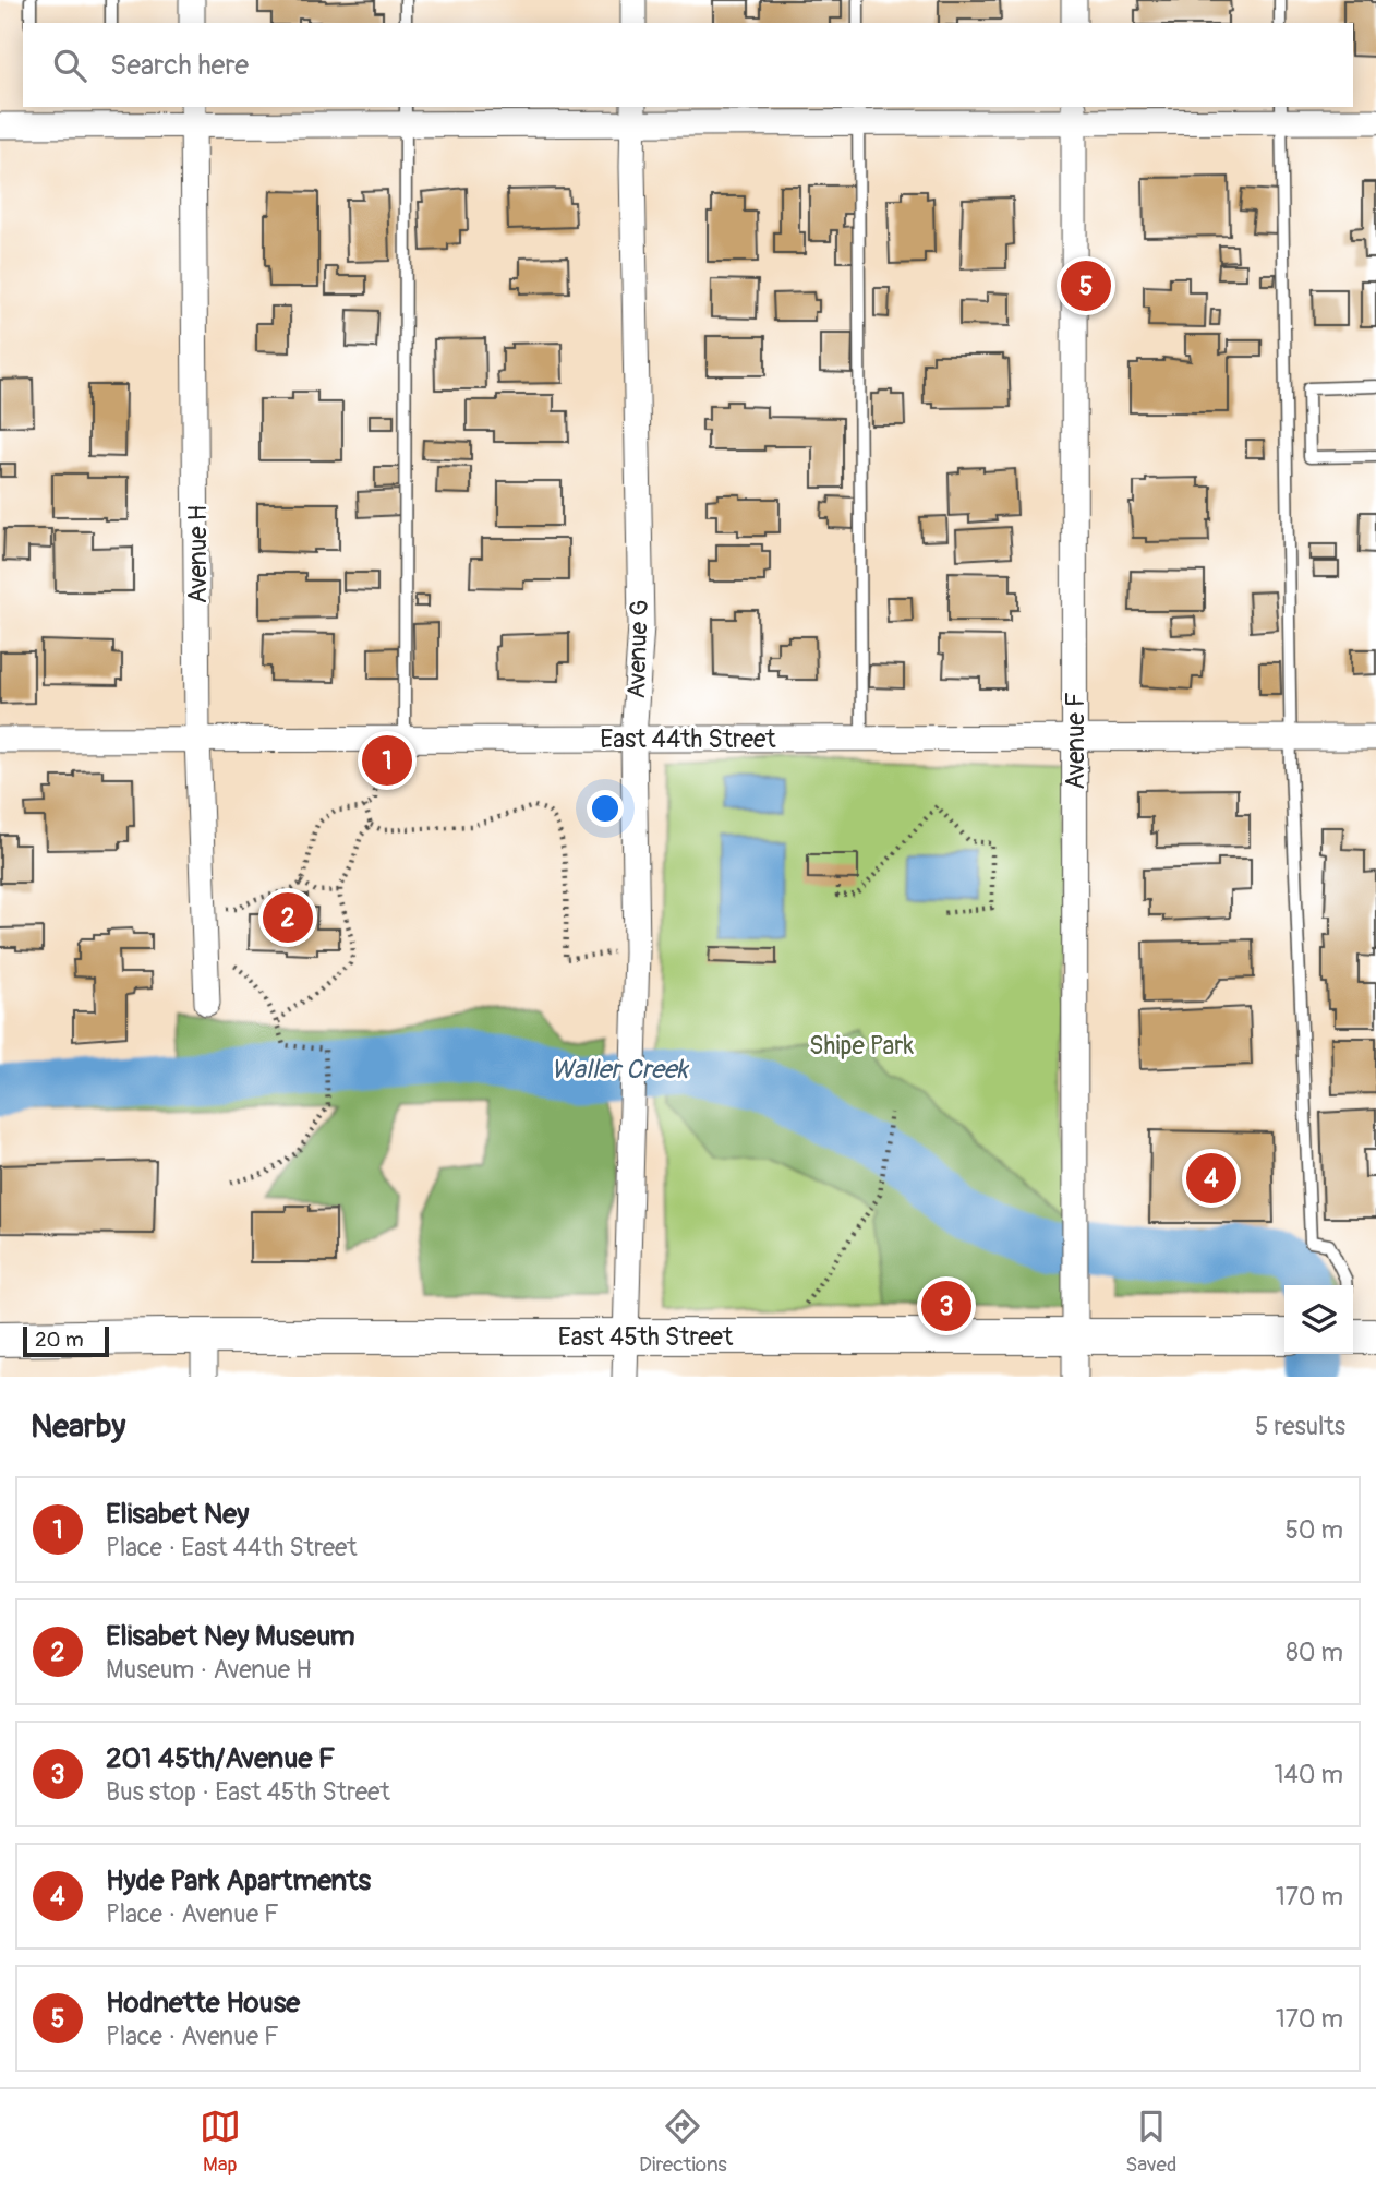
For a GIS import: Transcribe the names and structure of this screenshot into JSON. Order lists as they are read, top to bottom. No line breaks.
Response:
{"streets":{"main road":["East 45th Street"],"street":["Avenue H","Avenue G","East 44th Street","Avenue F"]},"crossings":[["Avenue H","East 44th Street"],["Avenue G","East 44th Street"],["Avenue G","East 45th Street"],["East 44th Street","Avenue F"],["Avenue F","East 45th Street"]],"water":["Waller Creek"],"parks":["Shipe Park"],"scale_bar":"20 m","page":{"search":"Search here","pins":["5","1","2","4","3"],"scale":"20 m","heading":["Nearby","5 results"],"list":[{"mark":"1","name":"Elisabet Ney","note":"Place · East 44th Street","value":"50 m"},{"mark":"2","name":"Elisabet Ney Museum","note":"Museum · Avenue H","value":"80 m"},{"mark":"3","name":"201 45th/Avenue F","note":"Bus stop · East 45th Street","value":"140 m"},{"mark":"4","name":"Hyde Park Apartments","note":"Place · Avenue F","value":"170 m"},{"mark":"5","name":"Hodnette House","note":"Place · Avenue F","value":"170 m"}],"nav":["Map","Directions","Saved"]}}
